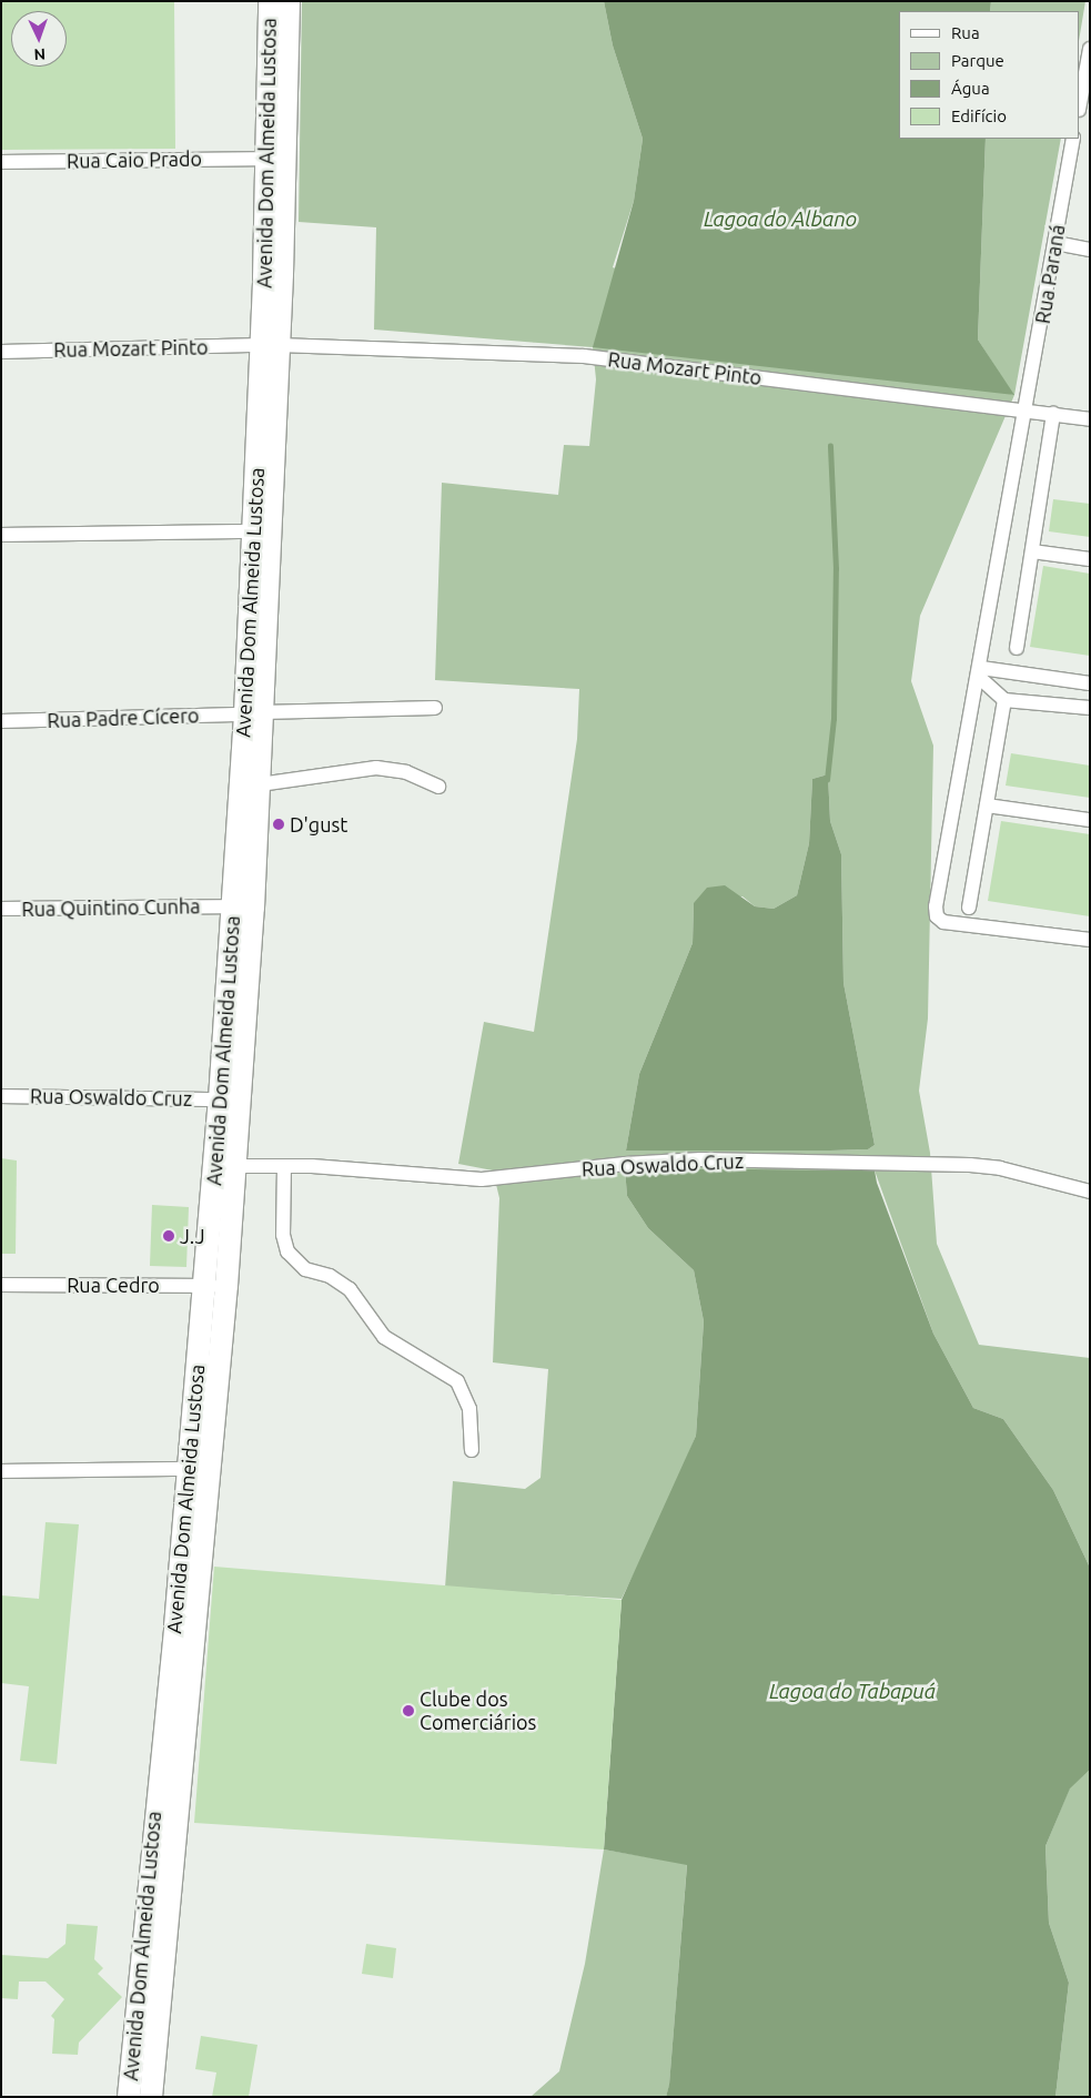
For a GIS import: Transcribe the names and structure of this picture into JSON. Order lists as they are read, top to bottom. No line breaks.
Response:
{"streets":{"main road":["Avenida Dom Almeida Lustosa"],"street":["Rua Caio Prado","Rua Paraná","Rua Mozart Pinto","Rua Padre Cícero","Rua Quintino Cunha","Rua Oswaldo Cruz","Rua Cedro"]},"crossings":[["Avenida Dom Almeida Lustosa","Rua Caio Prado"],["Avenida Dom Almeida Lustosa","Rua Mozart Pinto"],["Avenida Dom Almeida Lustosa","Rua Padre Cícero"],["Avenida Dom Almeida Lustosa","Rua Quintino Cunha"],["Avenida Dom Almeida Lustosa","Rua Oswaldo Cruz"],["Avenida Dom Almeida Lustosa","Rua Cedro"],["Rua Paraná","Rua Mozart Pinto"]],"water":["Lagoa do Albano","Lagoa do Tabapuá"],"places":["D'gust","J.J","Clube dos Comerciários"],"legend":["Rua","Parque","Água","Edifício"],"north":"bottom"}
